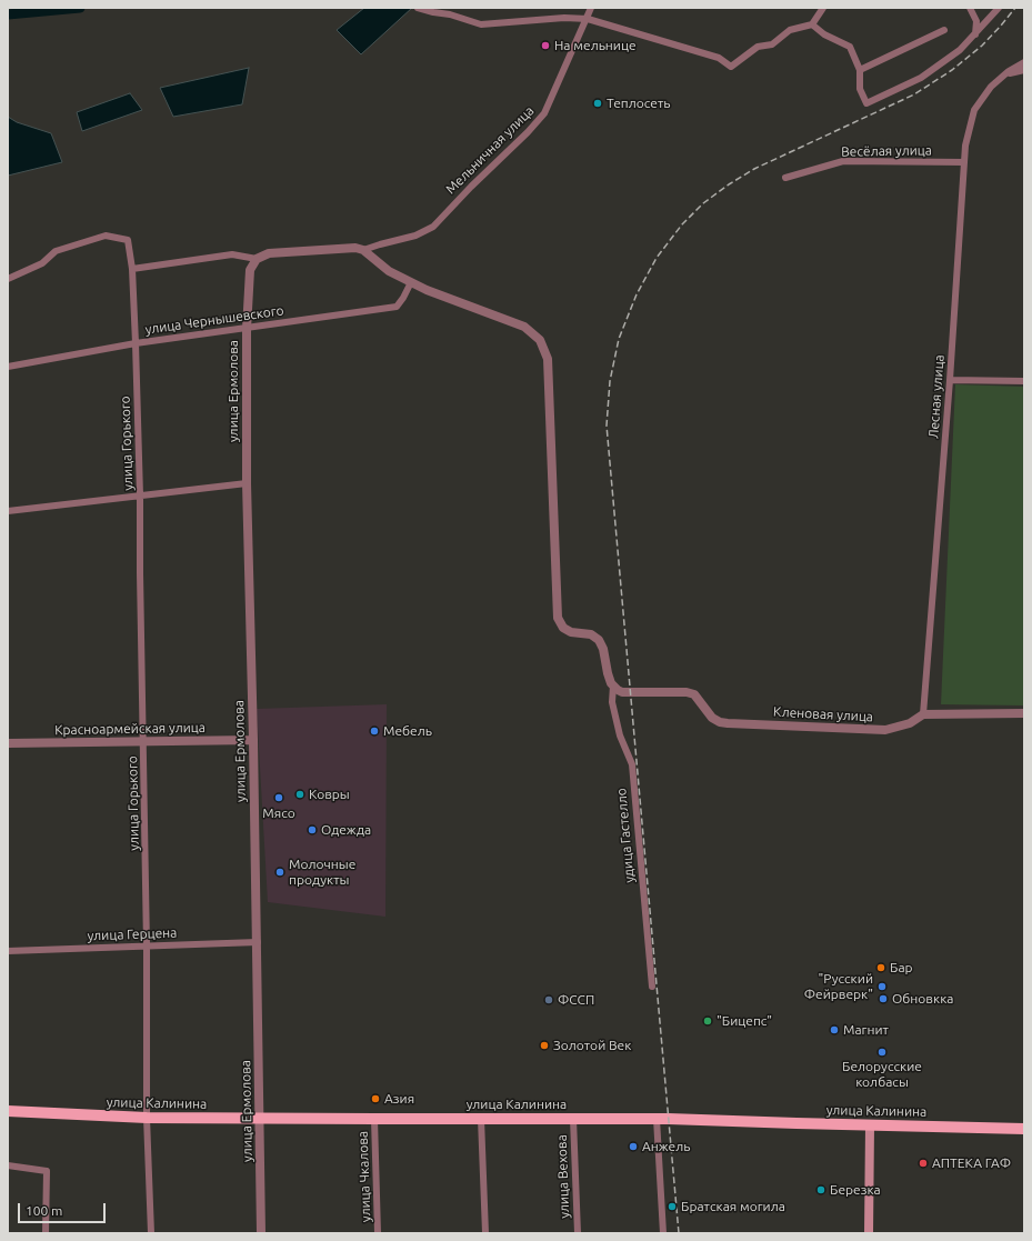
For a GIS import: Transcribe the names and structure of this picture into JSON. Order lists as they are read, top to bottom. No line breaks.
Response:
{"streets":{"main road":["улица Калинина"],"street":["Мельничная улица","Весёлая улица","улица Чернышевского","улица Ермолова","Лесная улица","улица Горького","Кленовая улица","Красноармейская улица","удица Гастелло","улица Герцена","улица Чкалова","улица Вехова"]},"crossings":[["Весёлая улица","Лесная улица"],["улица Чернышевского","улица Ермолова"],["улица Чернышевского","улица Горького"],["улица Ермолова","Красноармейская улица"],["улица Ермолова","улица Герцена"],["улица Ермолова","улица Калинина"],["Лесная улица","Кленовая улица"],["улица Горького","Красноармейская улица"],["улица Горького","улица Герцена"],["улица Горького","улица Калинина"],["Кленовая улица","удица Гастелло"],["улица Калинина","улица Чкалова"],["улица Калинина","улица Вехова"]],"places":["На мельнице","Теплосеть","Мебель","Ковры","Мясо","Одежда","Молочные продукты","Бар","\"Русский Фейрверк\"","Обновкка","ФССП","\"Бицепс\"","Магнит","Золотой Век","Белорусские колбасы","Азия","Анжель","АПТЕКА ГАФ","Березка","Братская могила"],"scale_bar":"100 m"}
